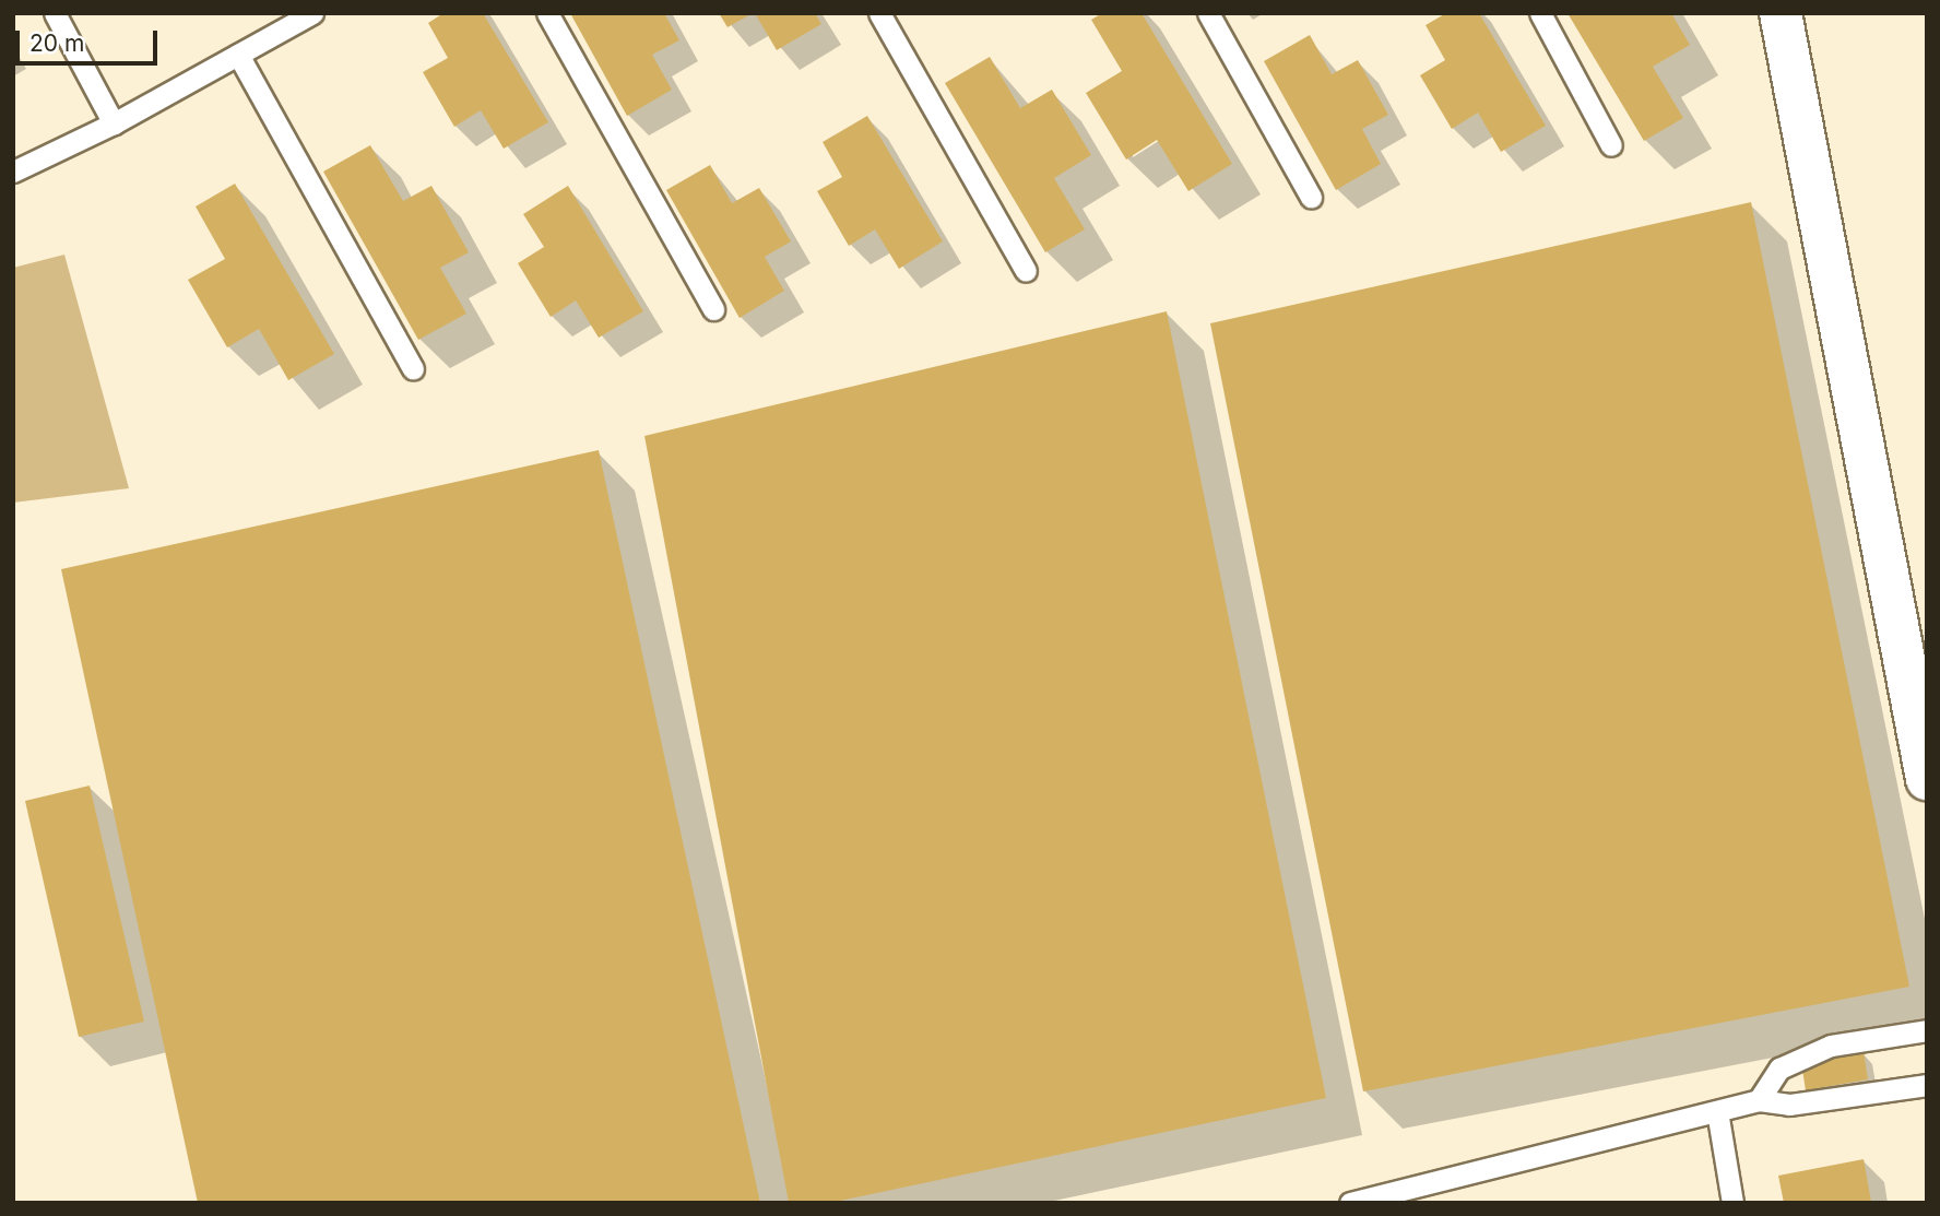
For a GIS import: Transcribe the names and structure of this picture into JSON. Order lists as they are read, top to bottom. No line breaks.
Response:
{"scale_bar":"20 m"}
